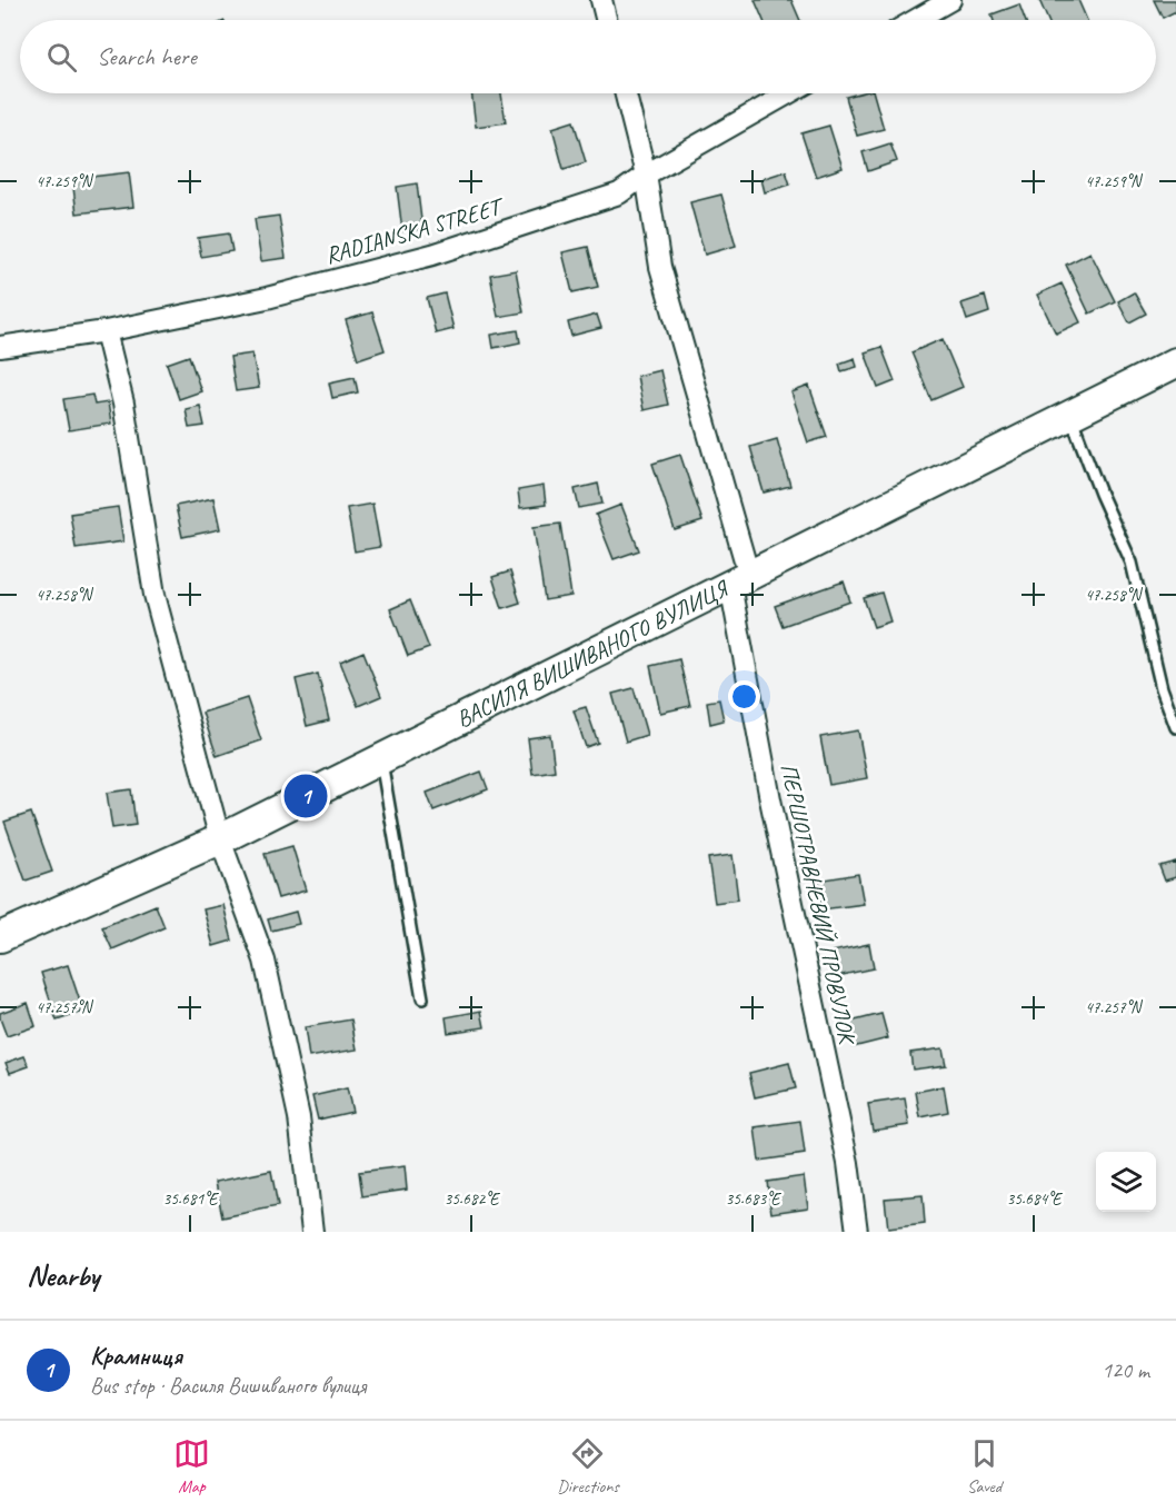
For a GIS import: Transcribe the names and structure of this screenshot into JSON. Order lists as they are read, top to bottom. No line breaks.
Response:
{"streets":{"street":["RADIANSKA STREET","ВАСИЛЯ ВИШИВАНОГО ВУЛИЦЯ","ПЕРШОТРАВНЕВИЙ ПРОВУЛОК"]},"crossings":[["RADIANSKA STREET","ПЕРШОТРАВНЕВИЙ ПРОВУЛОК"],["ВАСИЛЯ ВИШИВАНОГО ВУЛИЦЯ","ПЕРШОТРАВНЕВИЙ ПРОВУЛОК"]],"page":{"search":"Search here","pins":"1","heading":"Nearby","list":[{"mark":"1","name":"Крамниця","note":"Bus stop · Василя Вишиваного вулиця","value":"120 m"}],"nav":["Map","Directions","Saved"]},"coordinates":["47.259°N","47.258°N","47.257°N","35.681°E","35.682°E","35.683°E","35.684°E"]}
